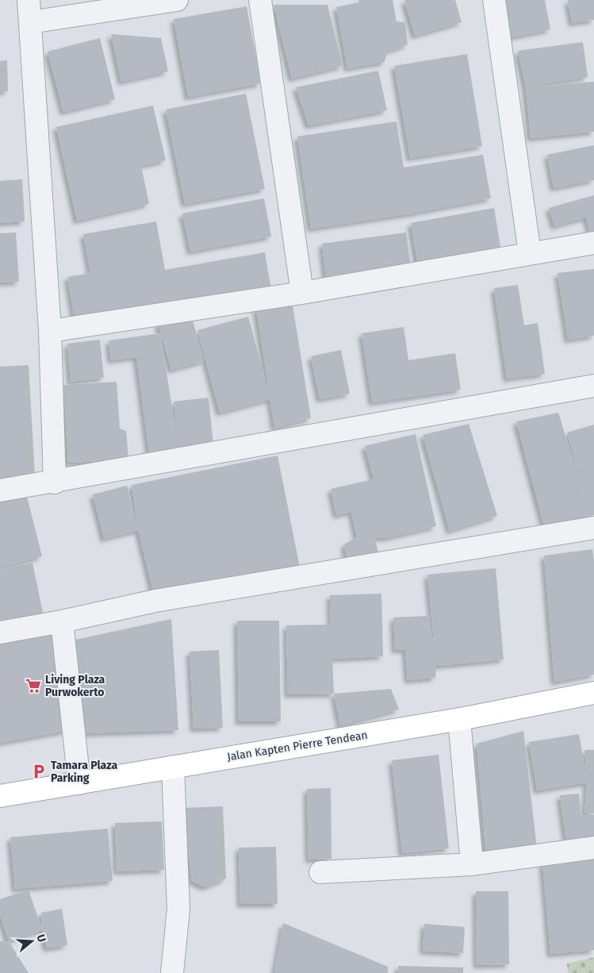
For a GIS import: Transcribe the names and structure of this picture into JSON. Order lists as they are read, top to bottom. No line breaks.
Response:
{"streets":{"main road":["Jalan Kapten Pierre Tendean"]},"places":{"supermarket":["Living Plaza Purwokerto"],"parking":["Tamara Plaza Parking"]},"north":"right"}
